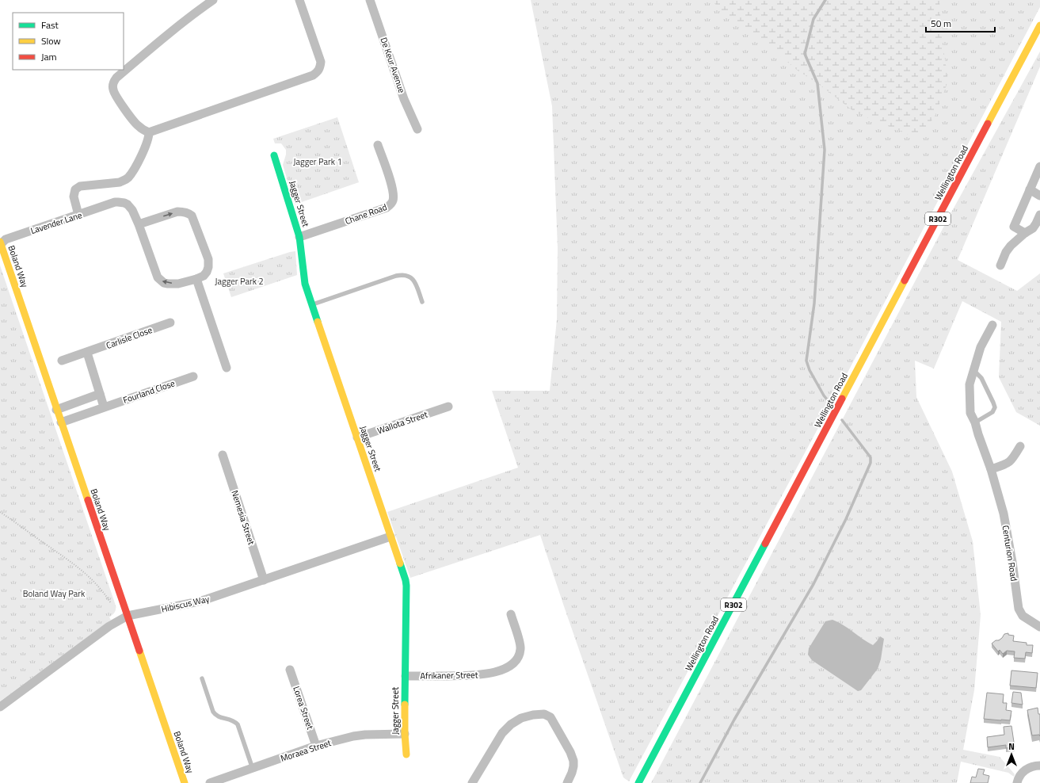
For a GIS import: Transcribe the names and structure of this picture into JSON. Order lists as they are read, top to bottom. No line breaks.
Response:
{"streets":{"street":["De Keur Avenue","Wellington Road","Jagger Street","Chane Road","R302","Lavender Lane","Boland Way","Carlisle Close","Fourland Close","Wallota Street","Nemesia Street","Centurion Road","Hibiscus Way","Afrikaner Street","Lorea Street","Moraea Street"]},"crossings":[["Jagger Street","Chane Road"],["Jagger Street","Wallota Street"],["Jagger Street","Hibiscus Way"],["Jagger Street","Afrikaner Street"],["Jagger Street","Moraea Street"],["Lavender Lane","Boland Way"],["Boland Way","Fourland Close"],["Boland Way","Hibiscus Way"],["Nemesia Street","Hibiscus Way"],["Lorea Street","Moraea Street"]],"parks":["Jagger Park 1","Jagger Park 2","Boland Way Park"],"legend":["Fast","Slow","Jam"],"scale_bar":"50 m","north":"top"}
